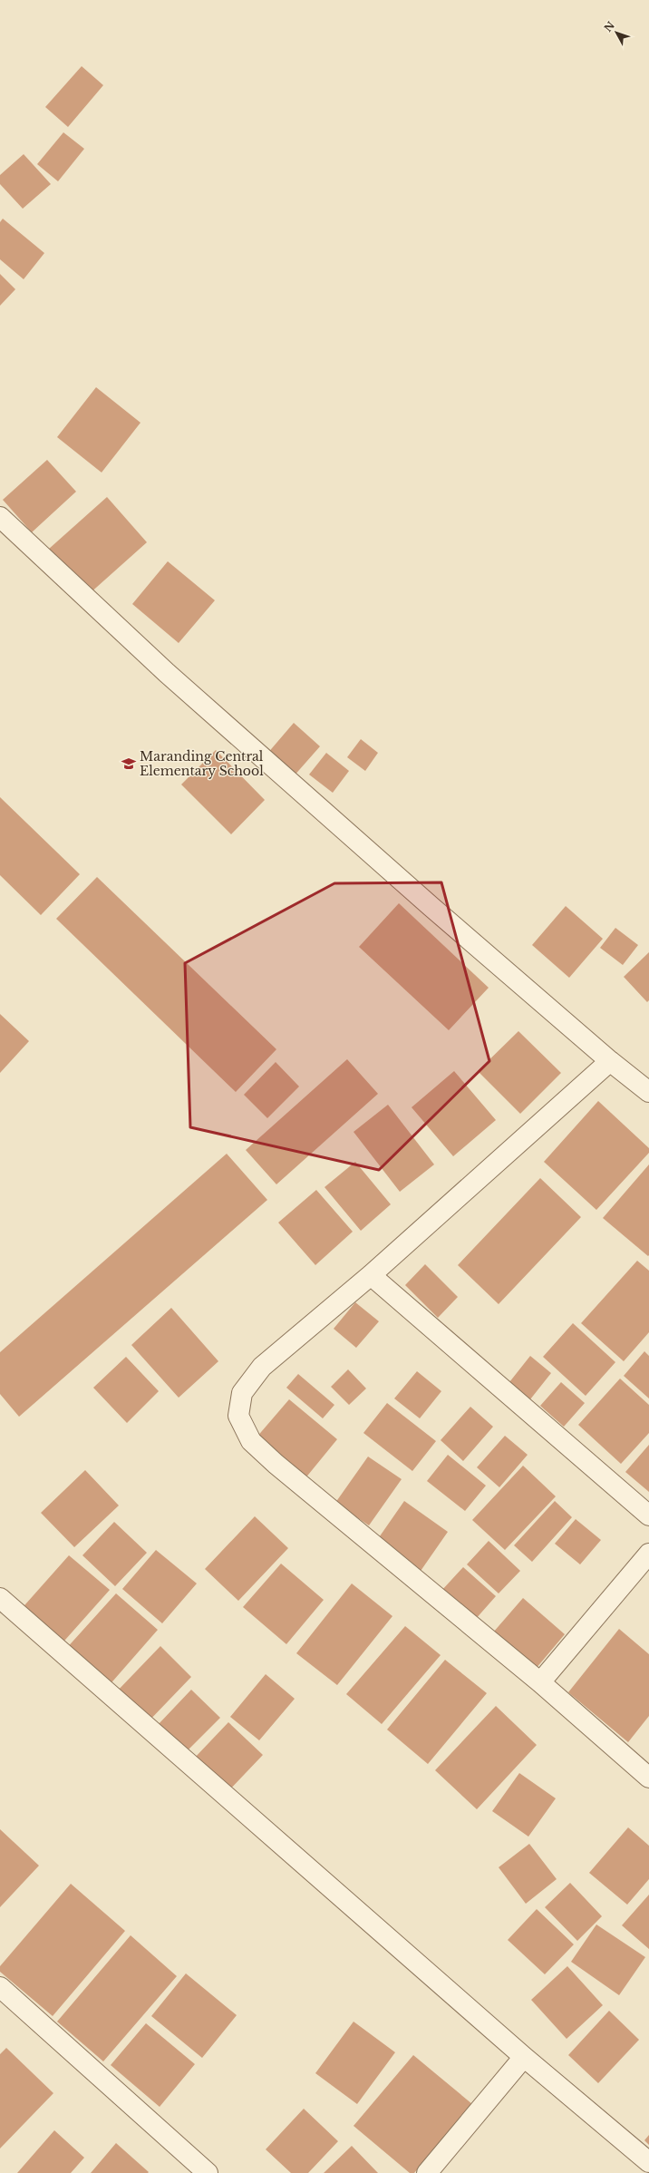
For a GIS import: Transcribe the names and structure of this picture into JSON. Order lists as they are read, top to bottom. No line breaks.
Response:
{"places":{"school or university":["Maranding Central Elementary School"]},"north":"top left"}
